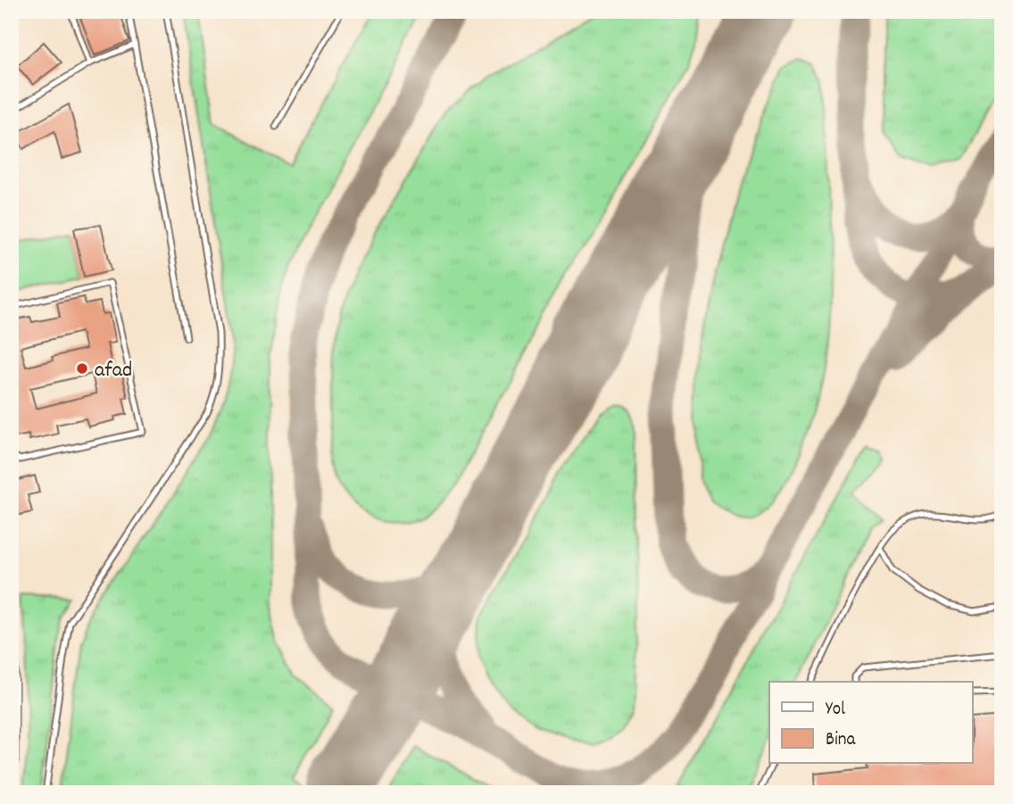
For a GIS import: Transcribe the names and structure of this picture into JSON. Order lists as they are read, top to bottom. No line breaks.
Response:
{"places":["afad"],"legend":["Yol","Bina"]}
